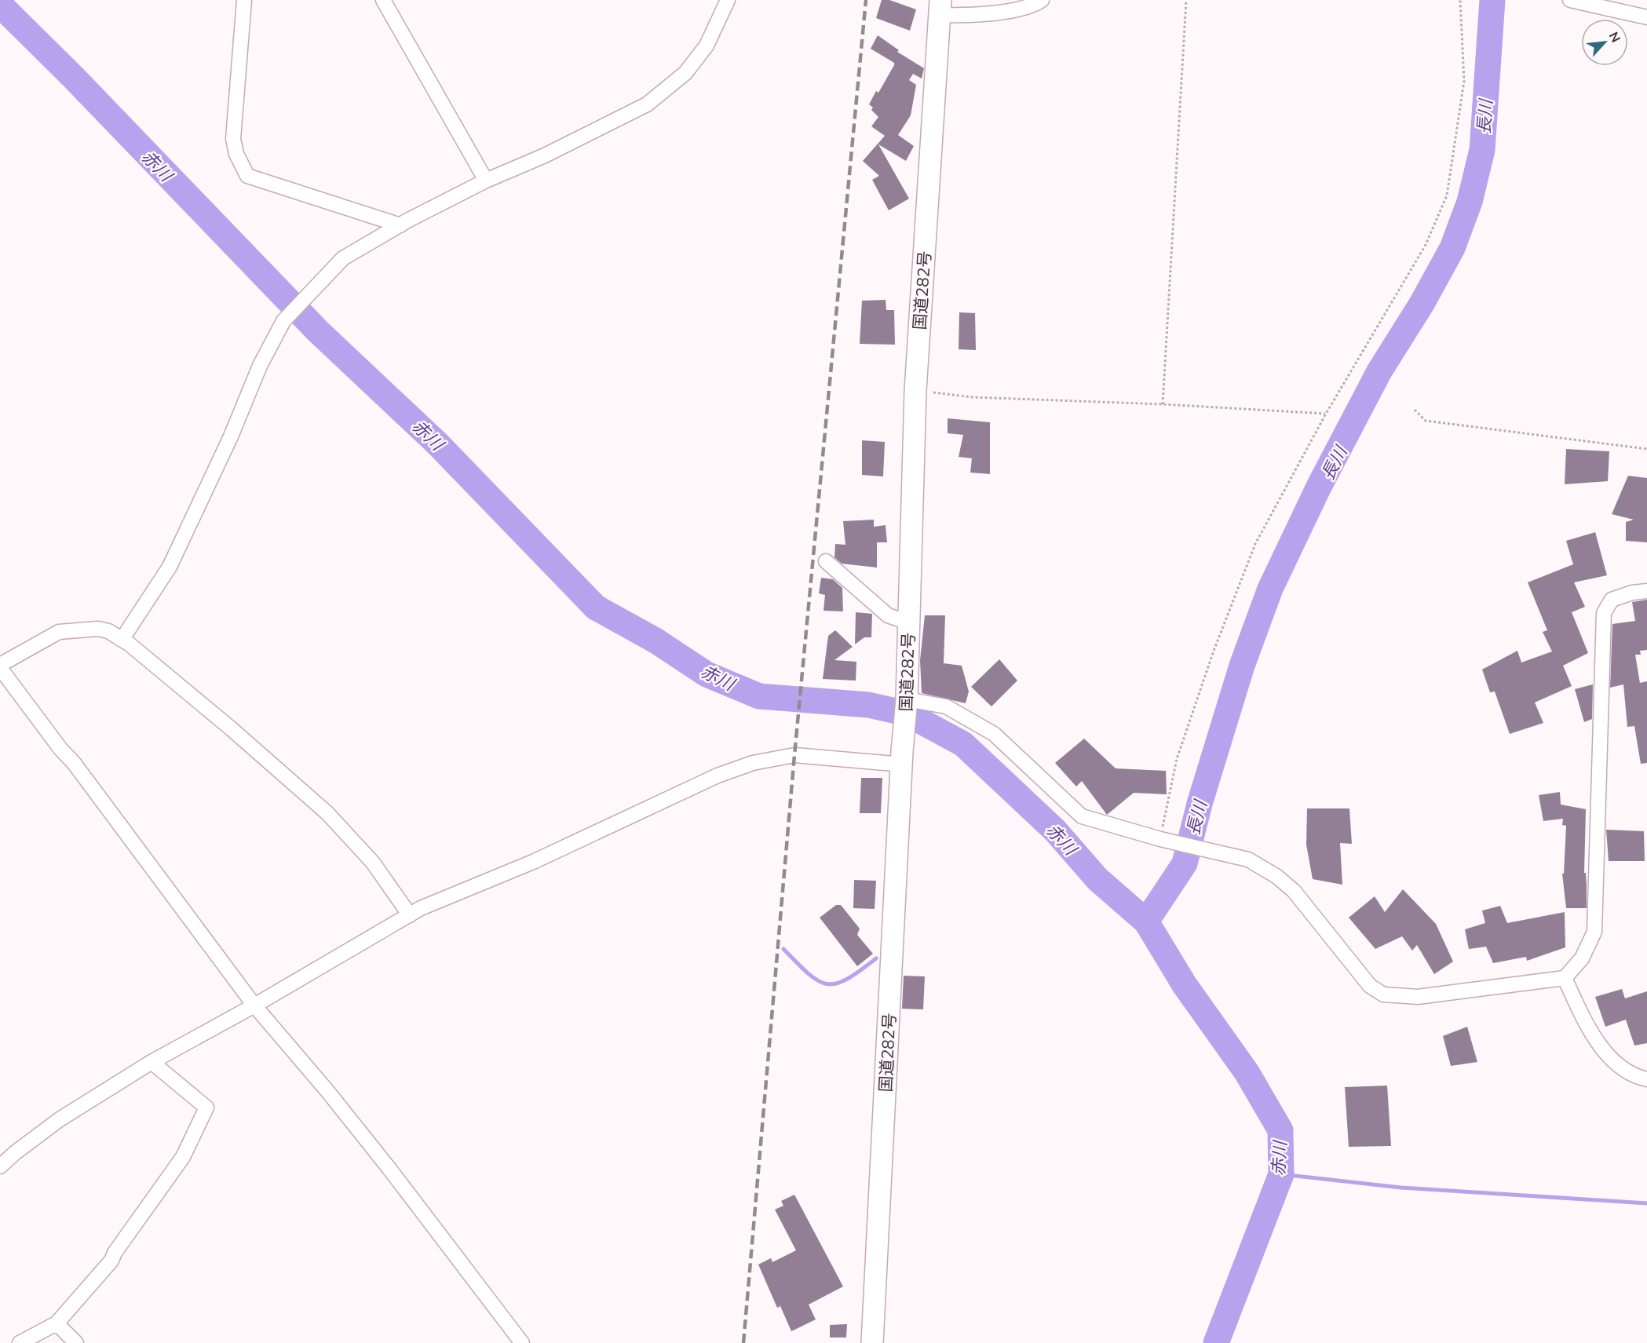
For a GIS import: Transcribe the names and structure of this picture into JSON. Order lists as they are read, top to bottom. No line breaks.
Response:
{"streets":{"highway":["国道282号"]},"water":["長川","赤川"],"north":"top right"}
